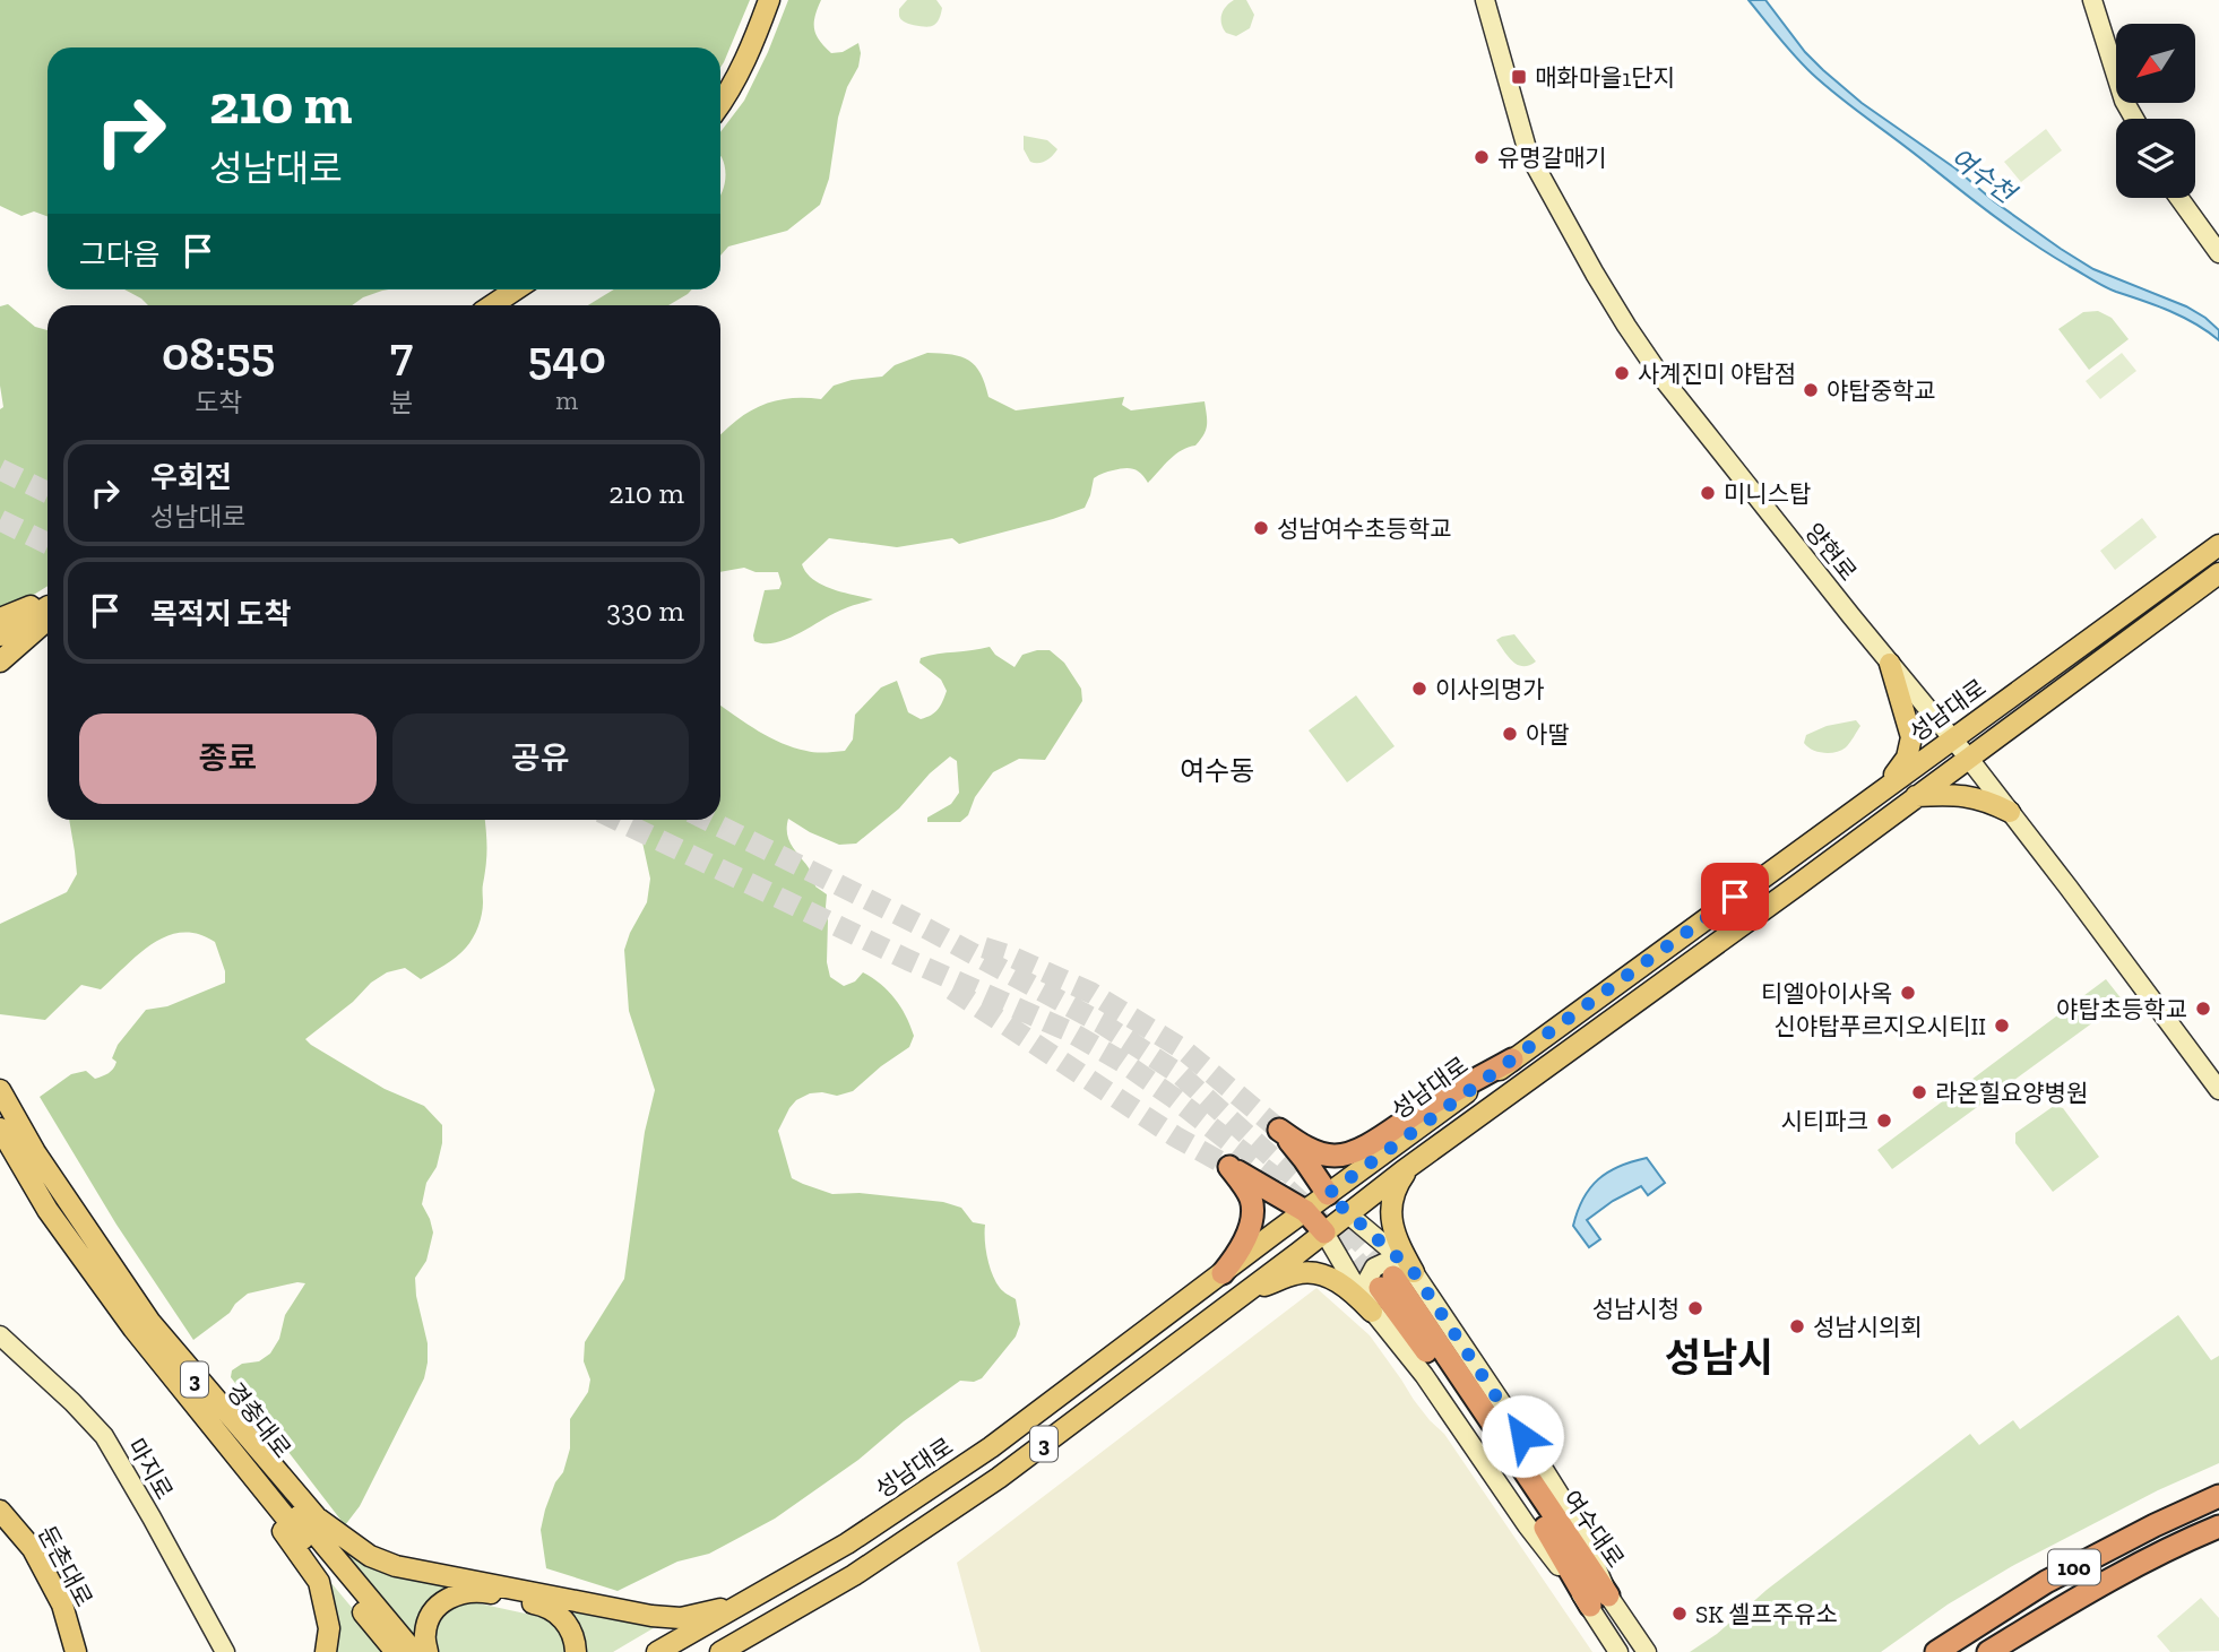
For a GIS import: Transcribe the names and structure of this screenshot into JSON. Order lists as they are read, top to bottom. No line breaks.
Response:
{"streets":{"highway":["여수대로","100"],"main road":["양현로","성남대로","3","경충대로","마지로","둔촌대로"]},"crossings":[["양현로","성남대로"]],"districts":["여수동","성남시"],"water":["여수천"],"places":{"transit":["매화마을1단지"],"other":["유명갈매기","사계진미 야탑점","야탑중학교","미니스탑","성남여수초등학교","이사의명가","아딸","티엘아이사옥","야탑초등학교","신야탑푸르지오시티II","라온힐요양병원","시티파크","성남시청","성남시의회","SK 셀프주유소"]},"north":"bottom left","page":{"turn":["210 m","성남대로"],"then":"그다음","eta":["08:55","도착","7","분","540","m"],"list":[{"name":"우회전","note":"성남대로","value":"210 m"},{"name":"목적지 도착","value":"330 m"}],"buttons":["종료","공유"]}}
